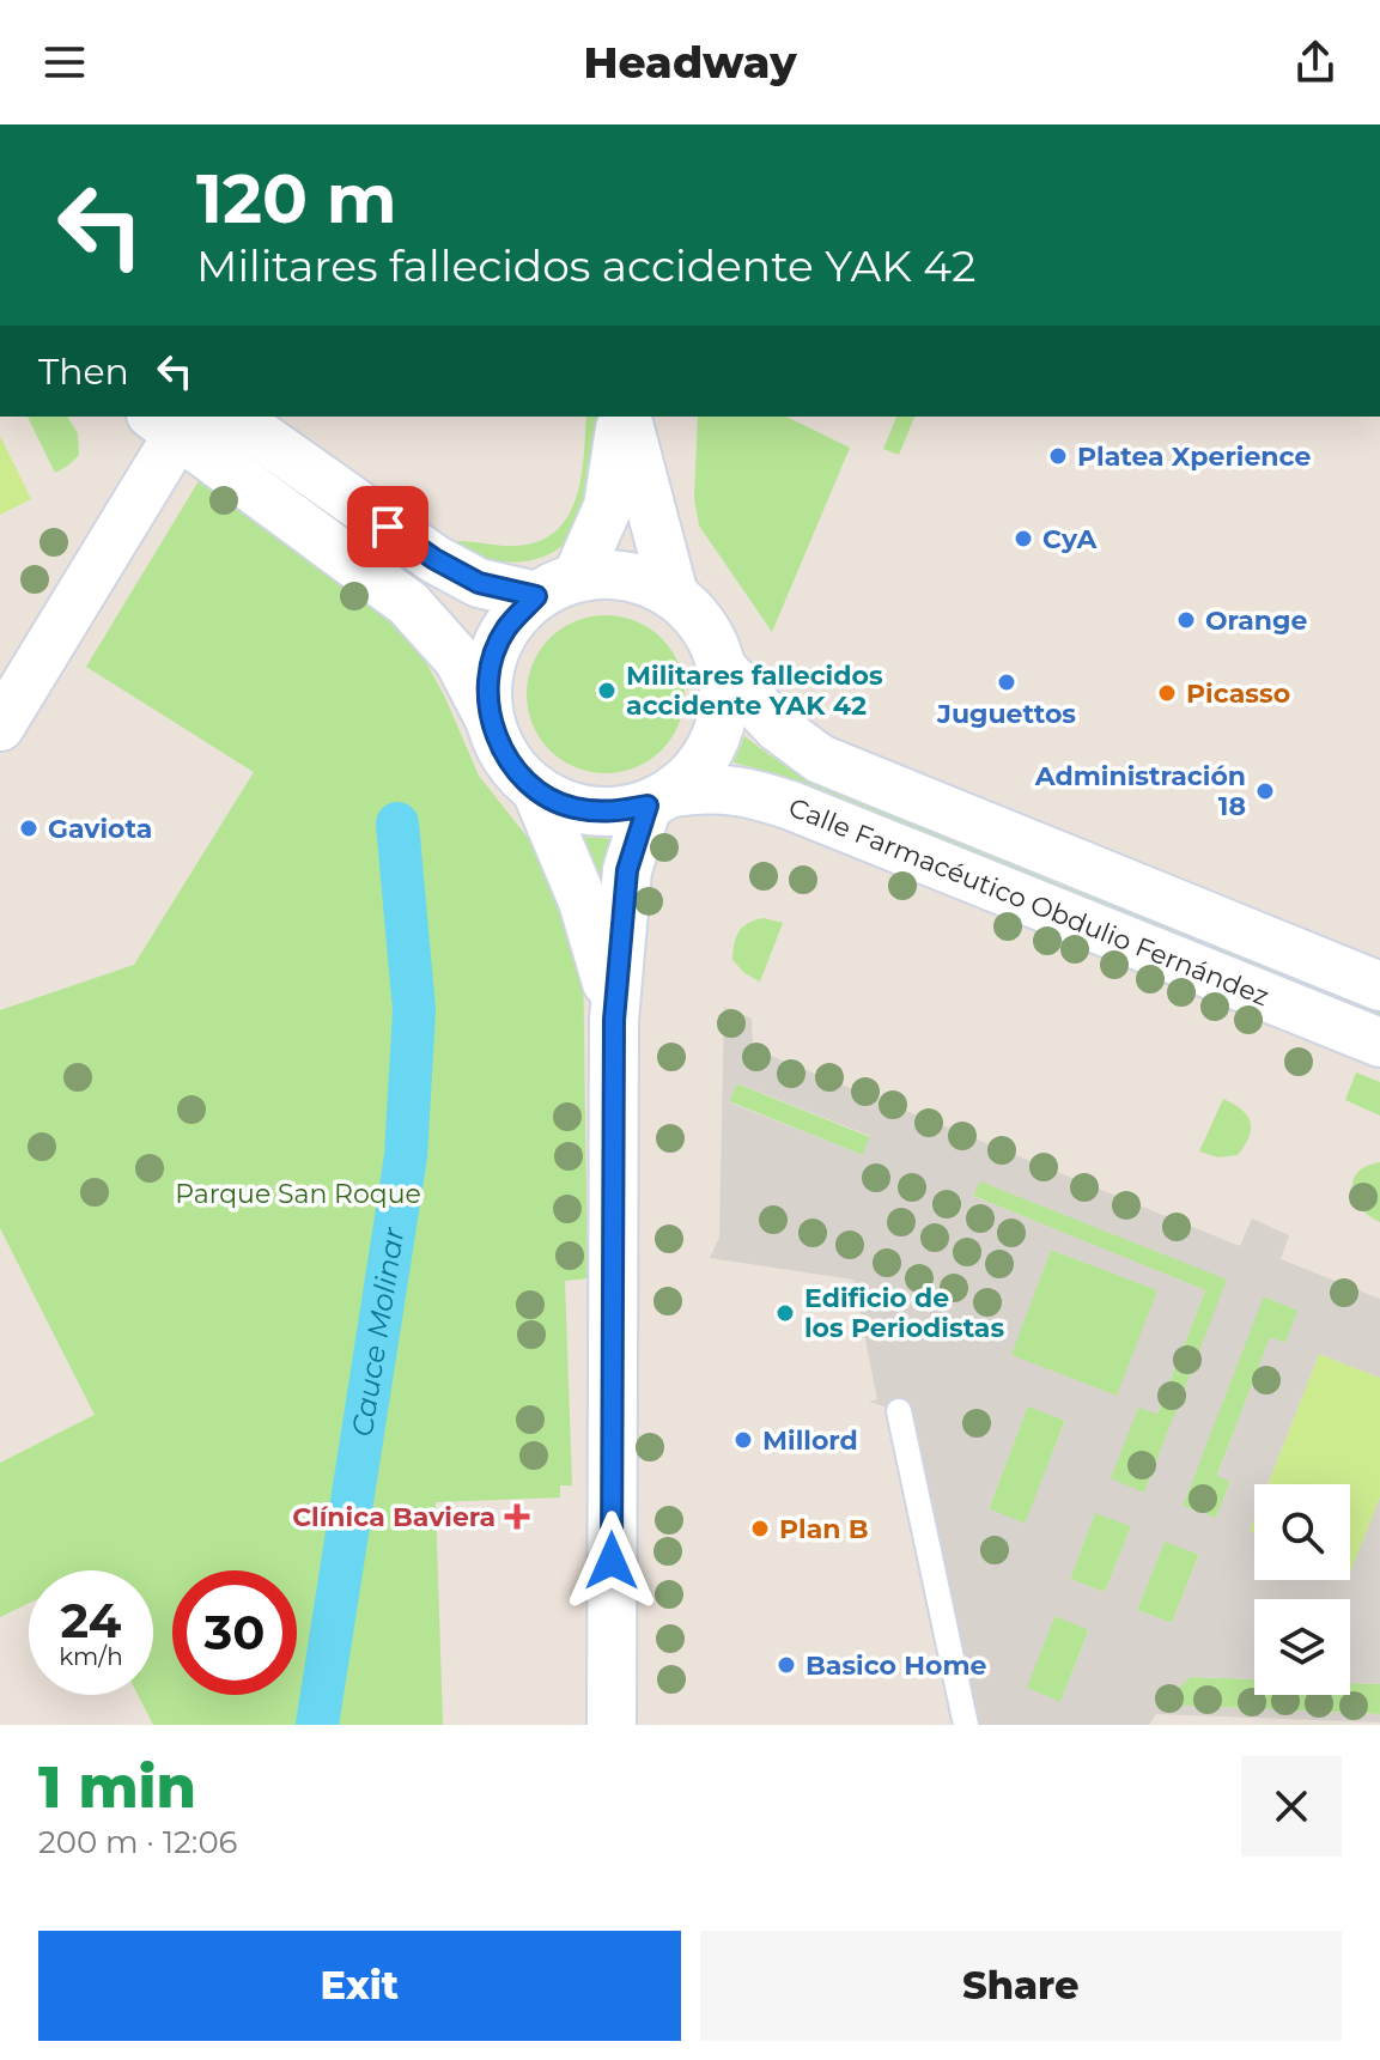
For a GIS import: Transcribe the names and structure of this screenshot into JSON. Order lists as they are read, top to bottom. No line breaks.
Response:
{"streets":{"street":["Calle Farmacéutico Obdulio Fernández"]},"water":["Cauce Molinar"],"parks":["Parque San Roque"],"places":{"other":["Platea Xperience","CyA","Orange","Juguettos","Militares fallecidos accidente YAK 42","Picasso","Administración 18","Gaviota","Edificio de los Periodistas","Millord","Plan B","Basico Home"],"health":["Clínica Baviera"]},"page":{"header":"Headway","turn":["120 m","Militares fallecidos accidente YAK 42"],"then":"Then","speed":"24 km/h","limit":"30","heading":["1 min","200 m · 12:06"],"buttons":["Exit","Share"]}}
